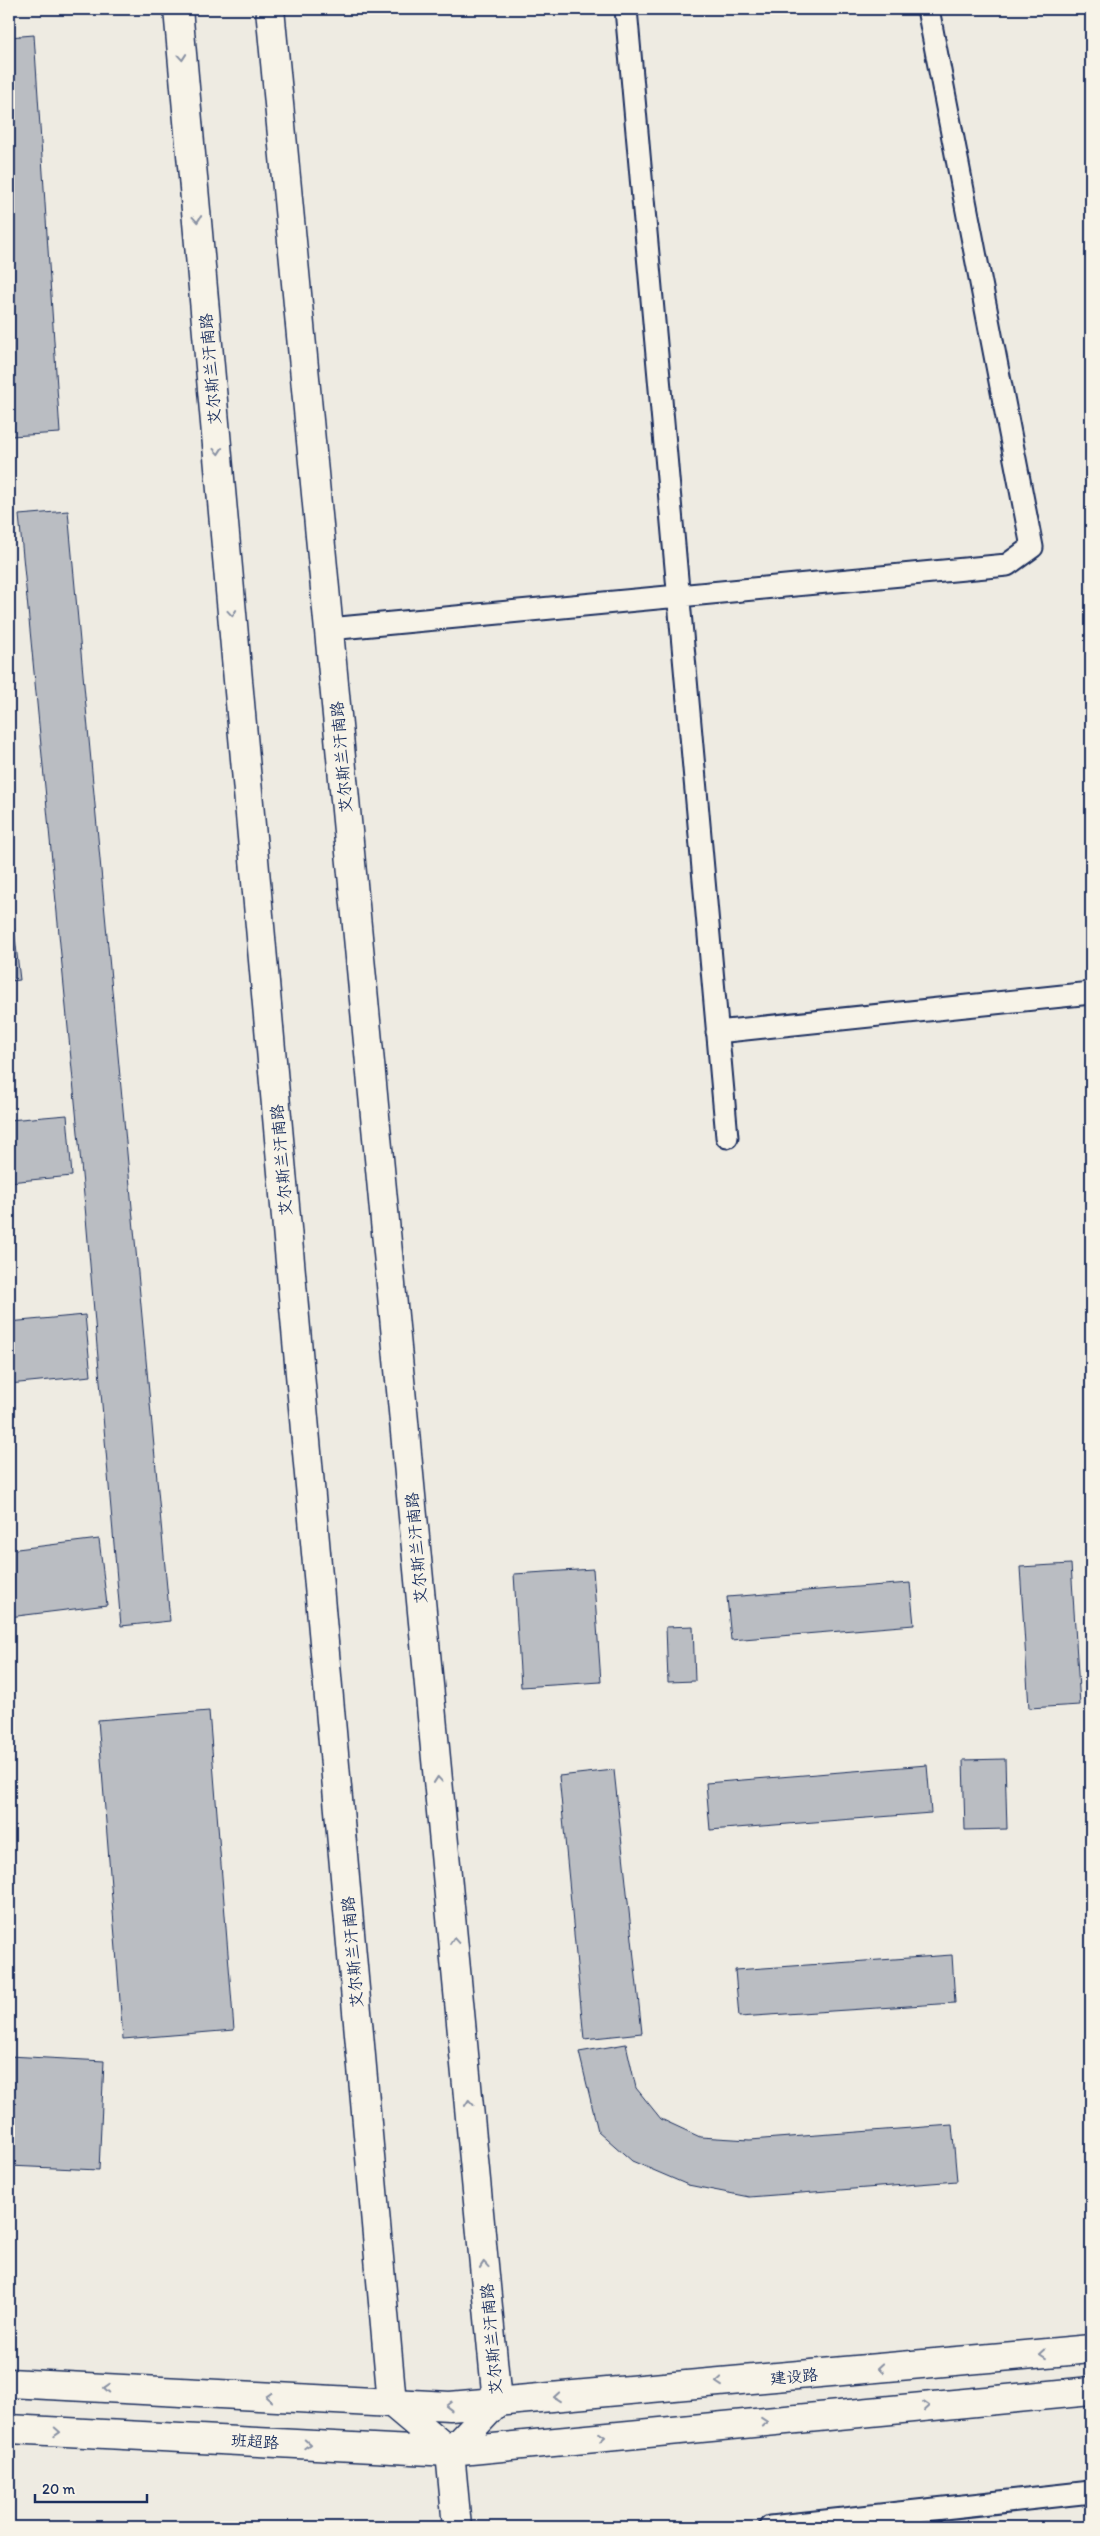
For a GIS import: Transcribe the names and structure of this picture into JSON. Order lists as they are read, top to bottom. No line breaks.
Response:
{"streets":{"main road":["艾尔斯兰汗南路","建设路","班超路"]},"crossings":[["艾尔斯兰汗南路","建设路"],["艾尔斯兰汗南路","班超路"]],"one_way":["建设路"],"scale_bar":"20 m"}
